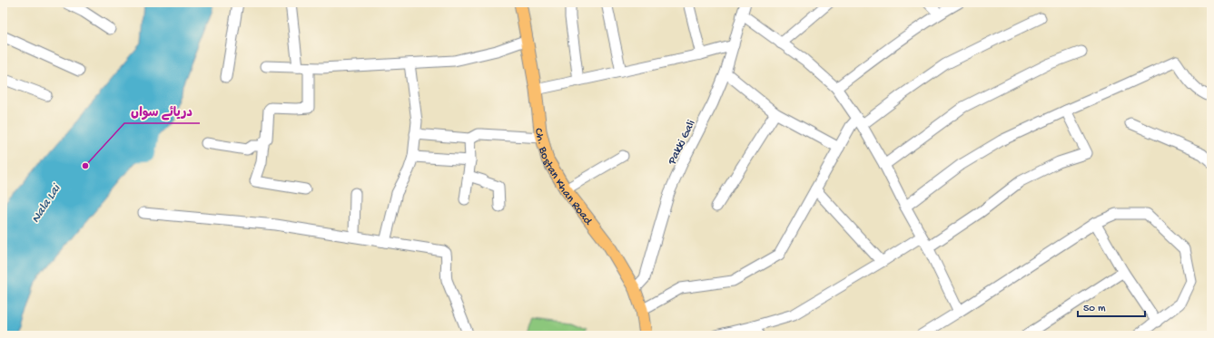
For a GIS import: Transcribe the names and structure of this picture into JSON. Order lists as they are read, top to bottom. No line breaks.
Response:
{"streets":{"main road":["Ch. Bostan Khan Road"],"street":["Pakki Gali"]},"crossings":[["Pakki Gali","Ch. Bostan Khan Road"]],"water":["Nala Lai"],"places":["دریائے سواں"],"scale_bar":"50 m"}
